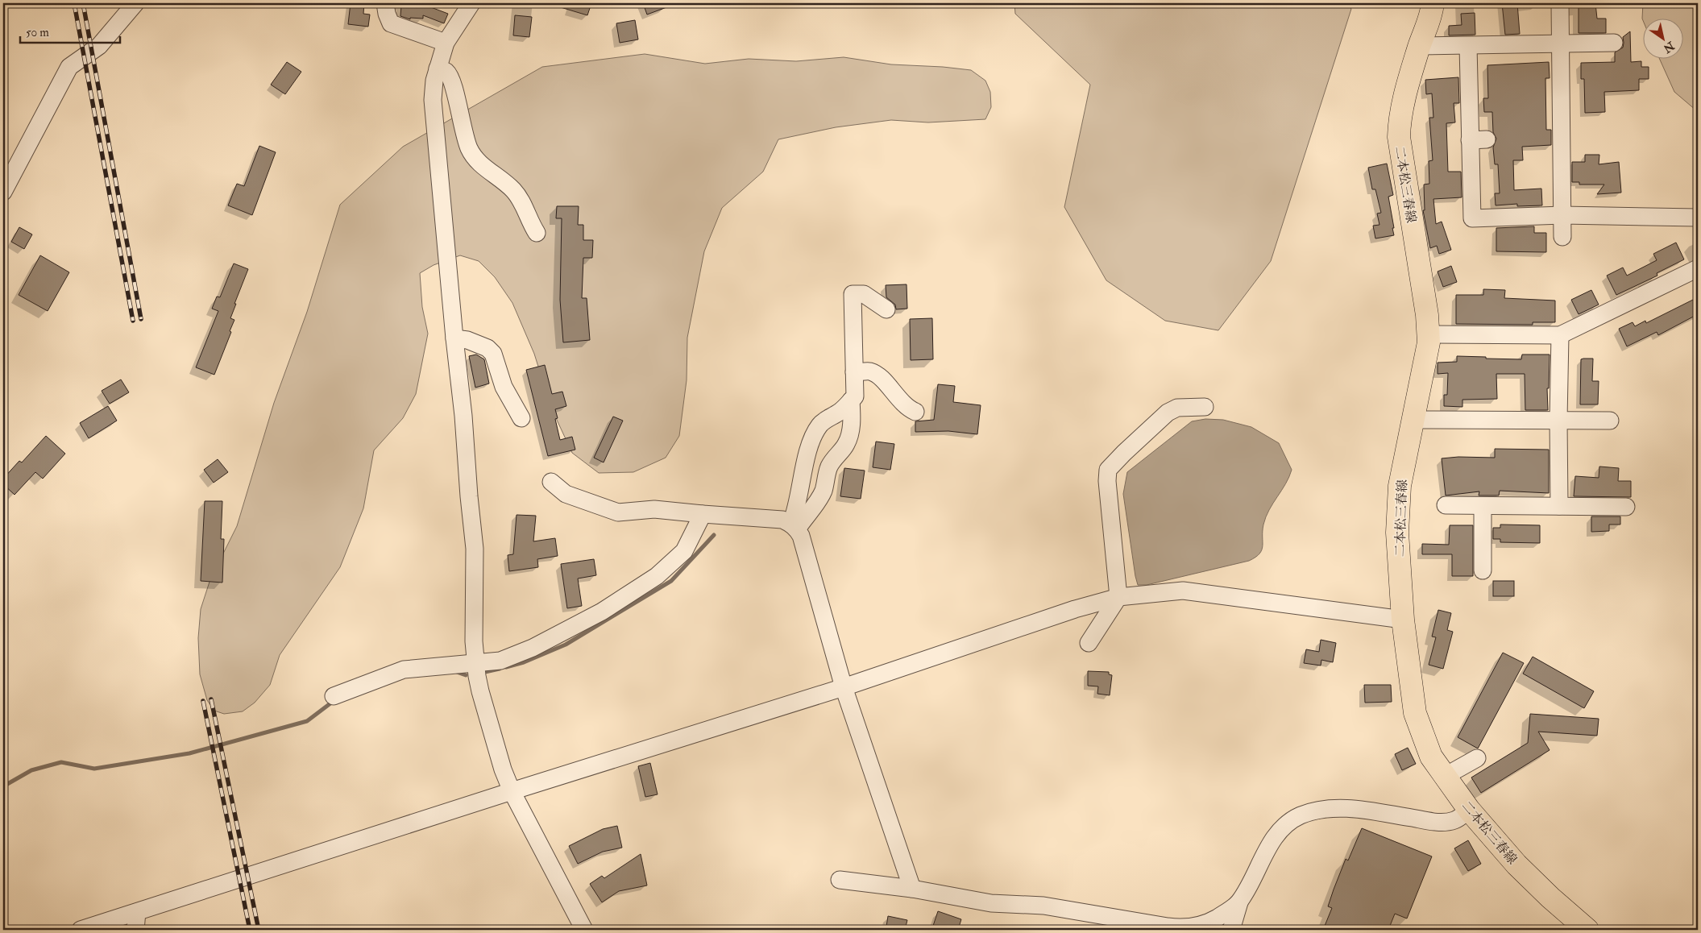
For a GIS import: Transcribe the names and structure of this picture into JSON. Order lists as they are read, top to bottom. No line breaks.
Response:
{"streets":{"main road":["二本松三春線"]},"scale_bar":"50 m","north":"bottom right"}
